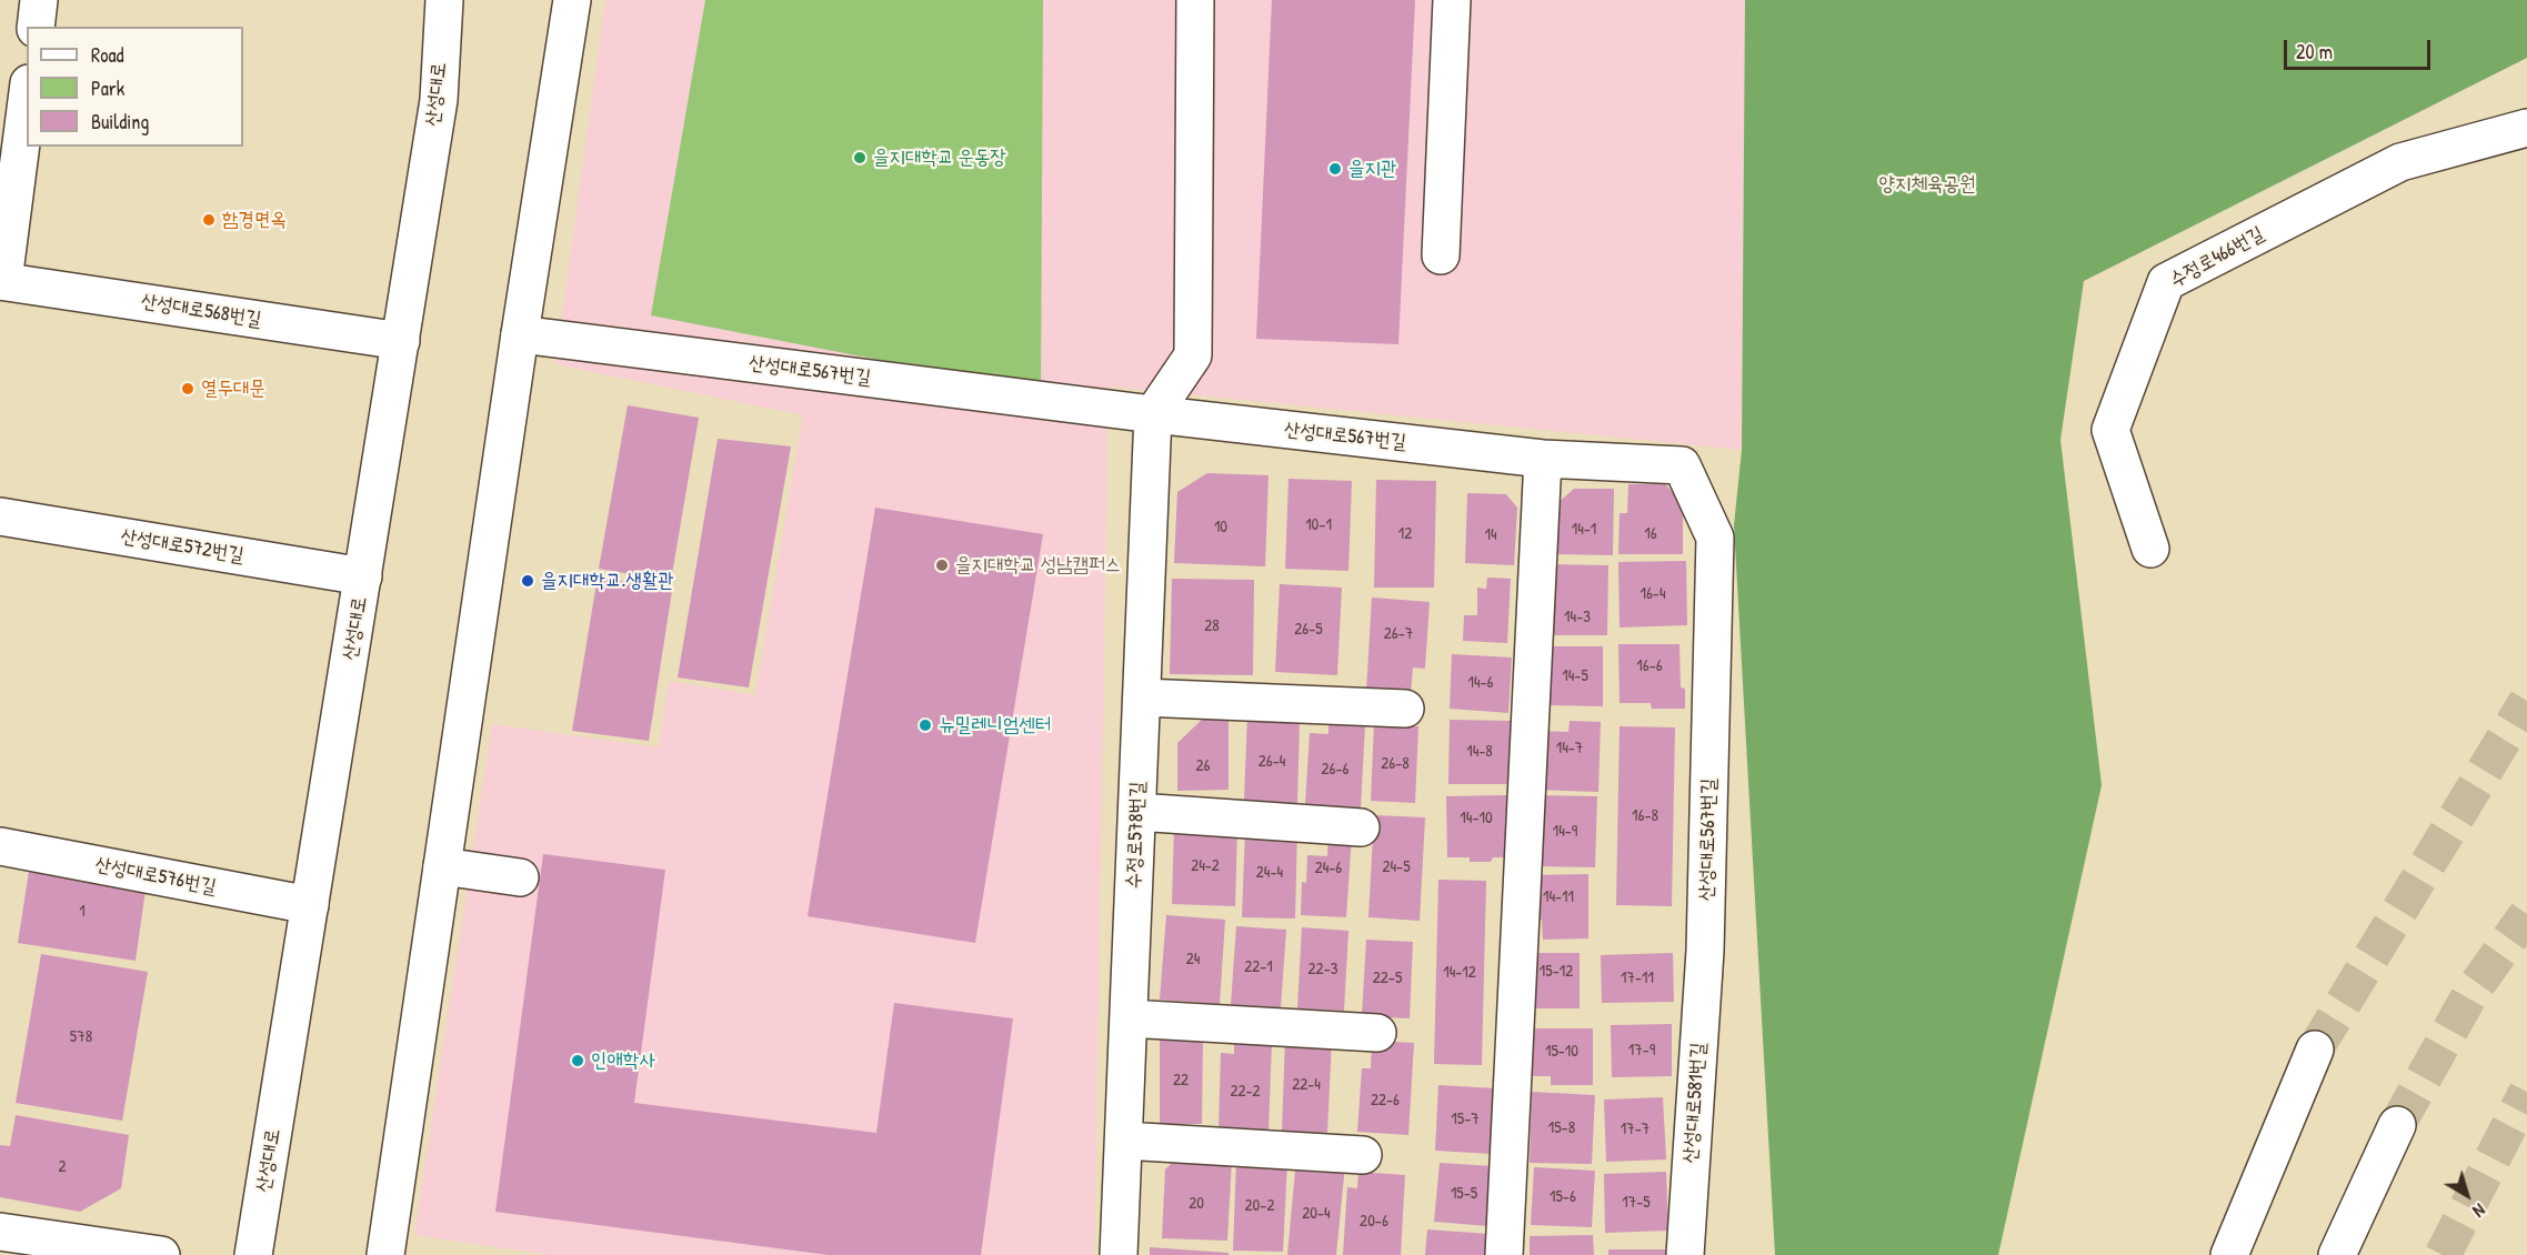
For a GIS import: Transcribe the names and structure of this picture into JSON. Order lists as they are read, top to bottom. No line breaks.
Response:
{"streets":{"street":["산성대로","수정로466번길","산성대로568번길","산성대로567번길","산성대로572번길","수정로578번길","산성대로576번길","산성대로581번길"]},"crossings":[["산성대로","산성대로568번길"],["산성대로","산성대로572번길"],["산성대로","산성대로576번길"],["산성대로567번길","수정로578번길"],["산성대로567번길","산성대로581번길"]],"parks":["양지체육공원"],"places":["을지대학교 운동장","을지관","함경면옥","열두대문","을지대학교 성남캠퍼스","을지대학교.생활관","뉴밀레니엄센터","인애학사"],"house_numbers":["10-1","10","14-1","12","16","14","16-4","14-3","28","26-5","26-7","16-6","14-5","14-6","14-7","14-8","26-4","26-8","26","26-6","16-8","14-10","14-9","24-2","24-5","24-6","24-4","14-11","1","24","22-1","22-3","15-12","14-12","22-5","17-11","578","17-9","15-10","22","22-4","22-2","22-6","15-7","15-8","17-7","2","15-5","15-6","17-5","20","20-2","20-4","20-6"],"legend":["Road","Park","Building"],"scale_bar":"20 m","north":"bottom right"}
